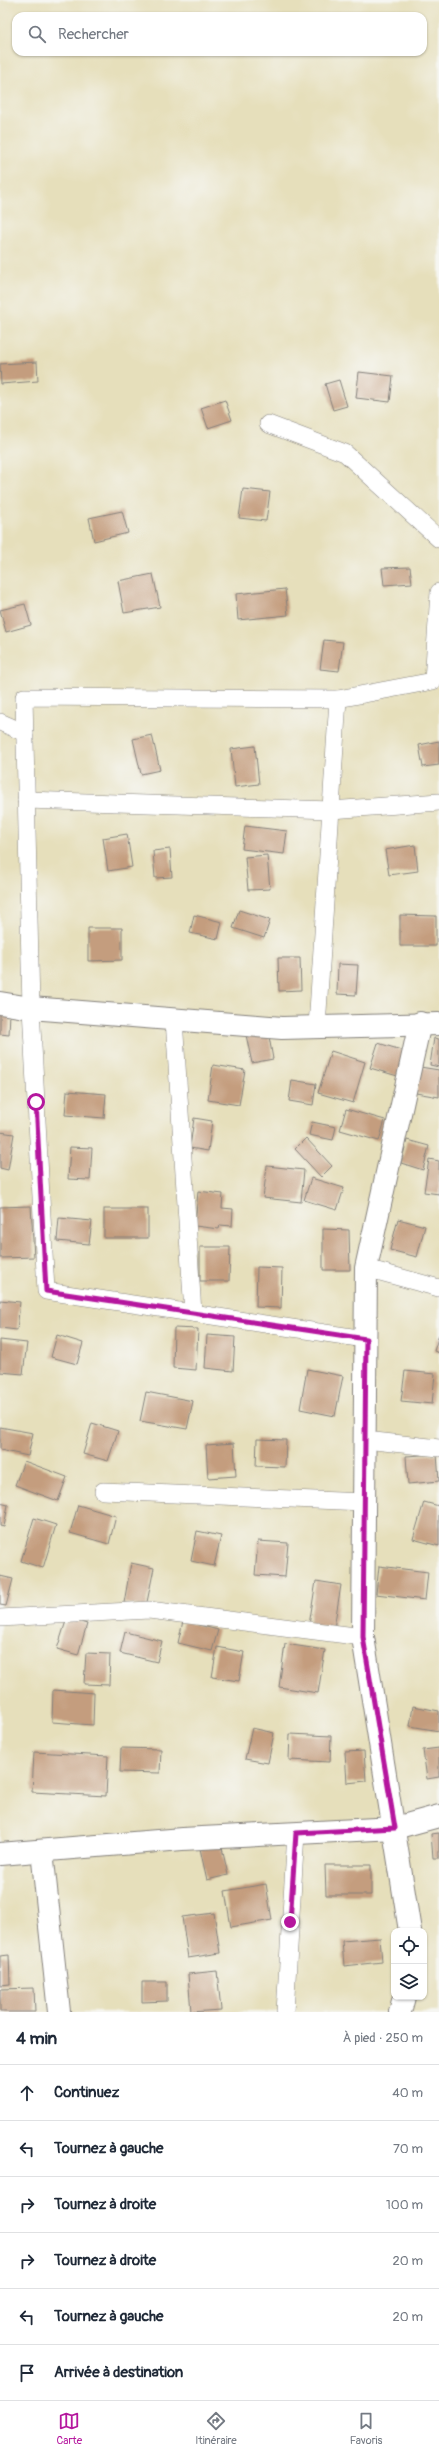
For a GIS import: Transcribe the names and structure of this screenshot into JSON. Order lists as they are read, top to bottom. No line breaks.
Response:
{"page":{"search":"Rechercher","heading":["4 min","À pied · 250 m"],"list":[["Continuez","40 m"],["Tournez à gauche","70 m"],["Tournez à droite","100 m"],["Tournez à droite","20 m"],["Tournez à gauche","20 m"],"Arrivée à destination"],"nav":["Carte","Itinéraire","Favoris"]}}
